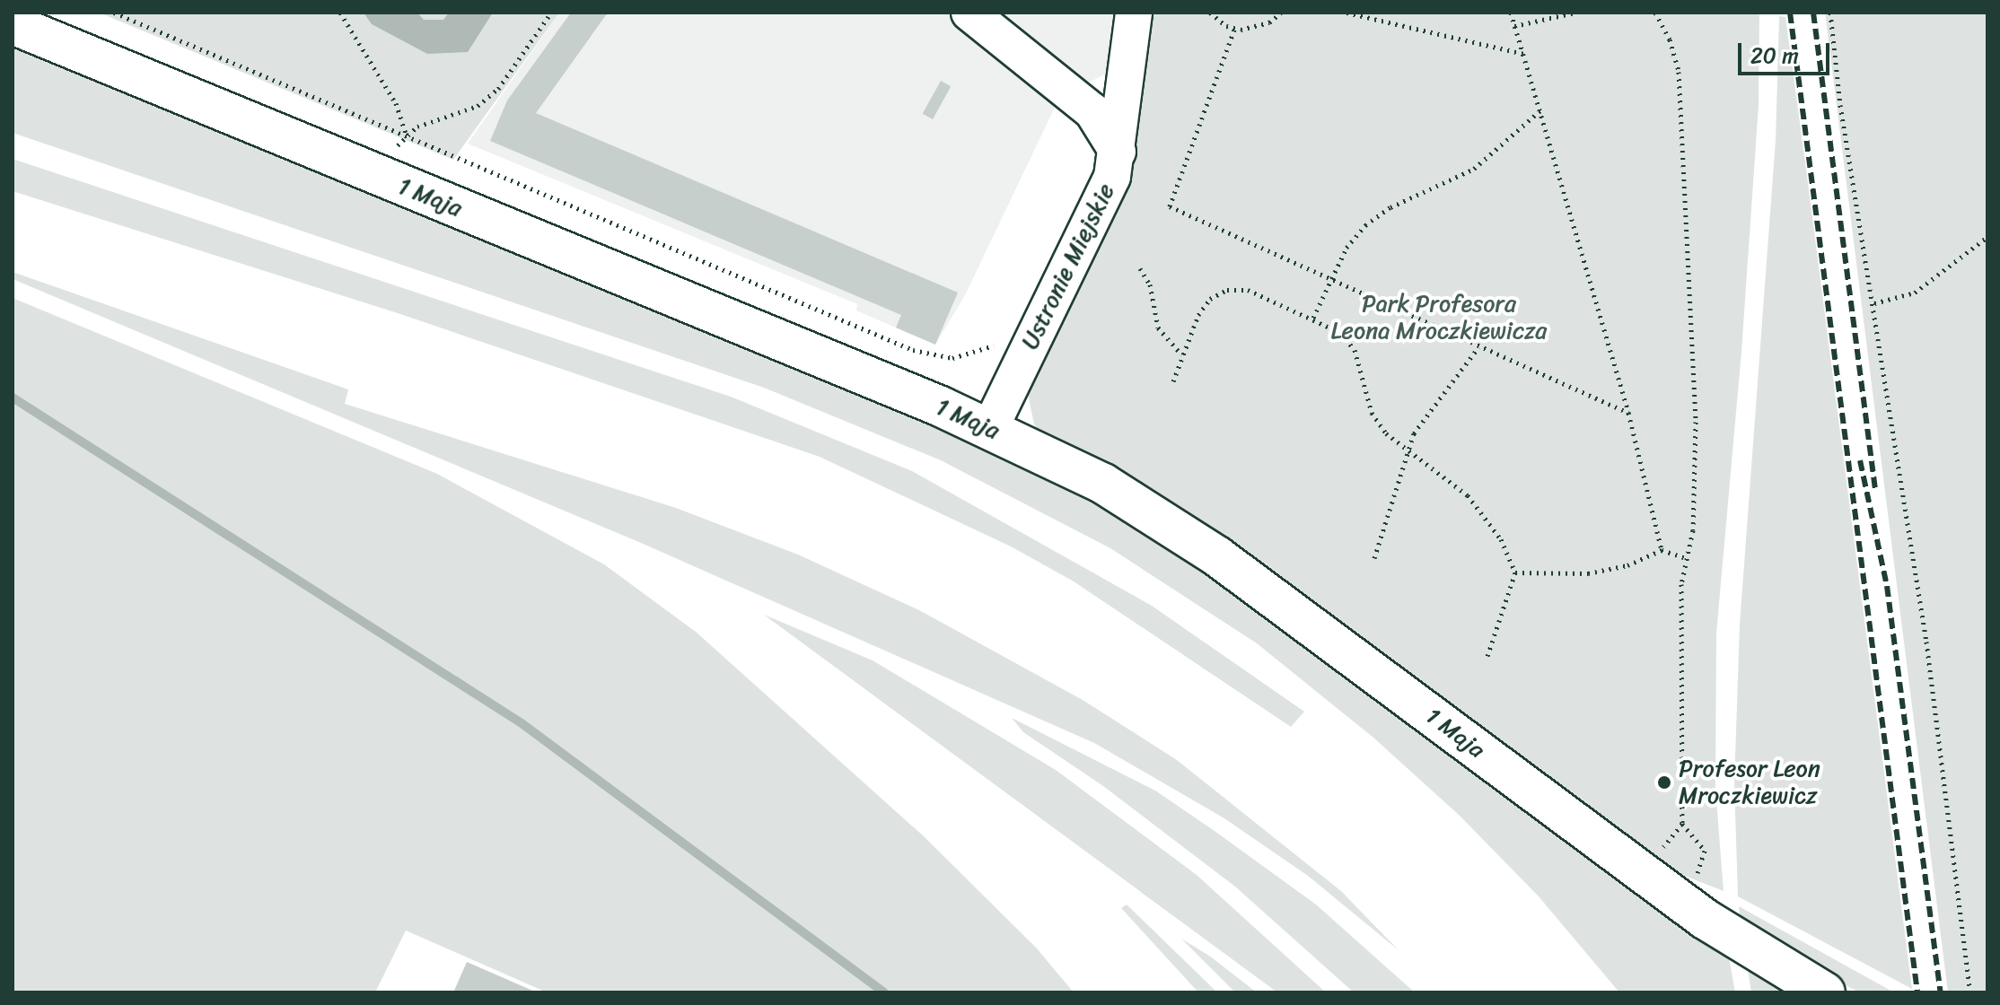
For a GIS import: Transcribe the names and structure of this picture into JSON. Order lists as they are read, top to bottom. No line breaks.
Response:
{"streets":{"street":["1 Maja","Ustronie Miejskie"]},"crossings":[["1 Maja","Ustronie Miejskie"]],"parks":["Park Profesora Leona Mroczkiewicza"],"places":["Profesor Leon Mroczkiewicz"],"scale_bar":"20 m"}
